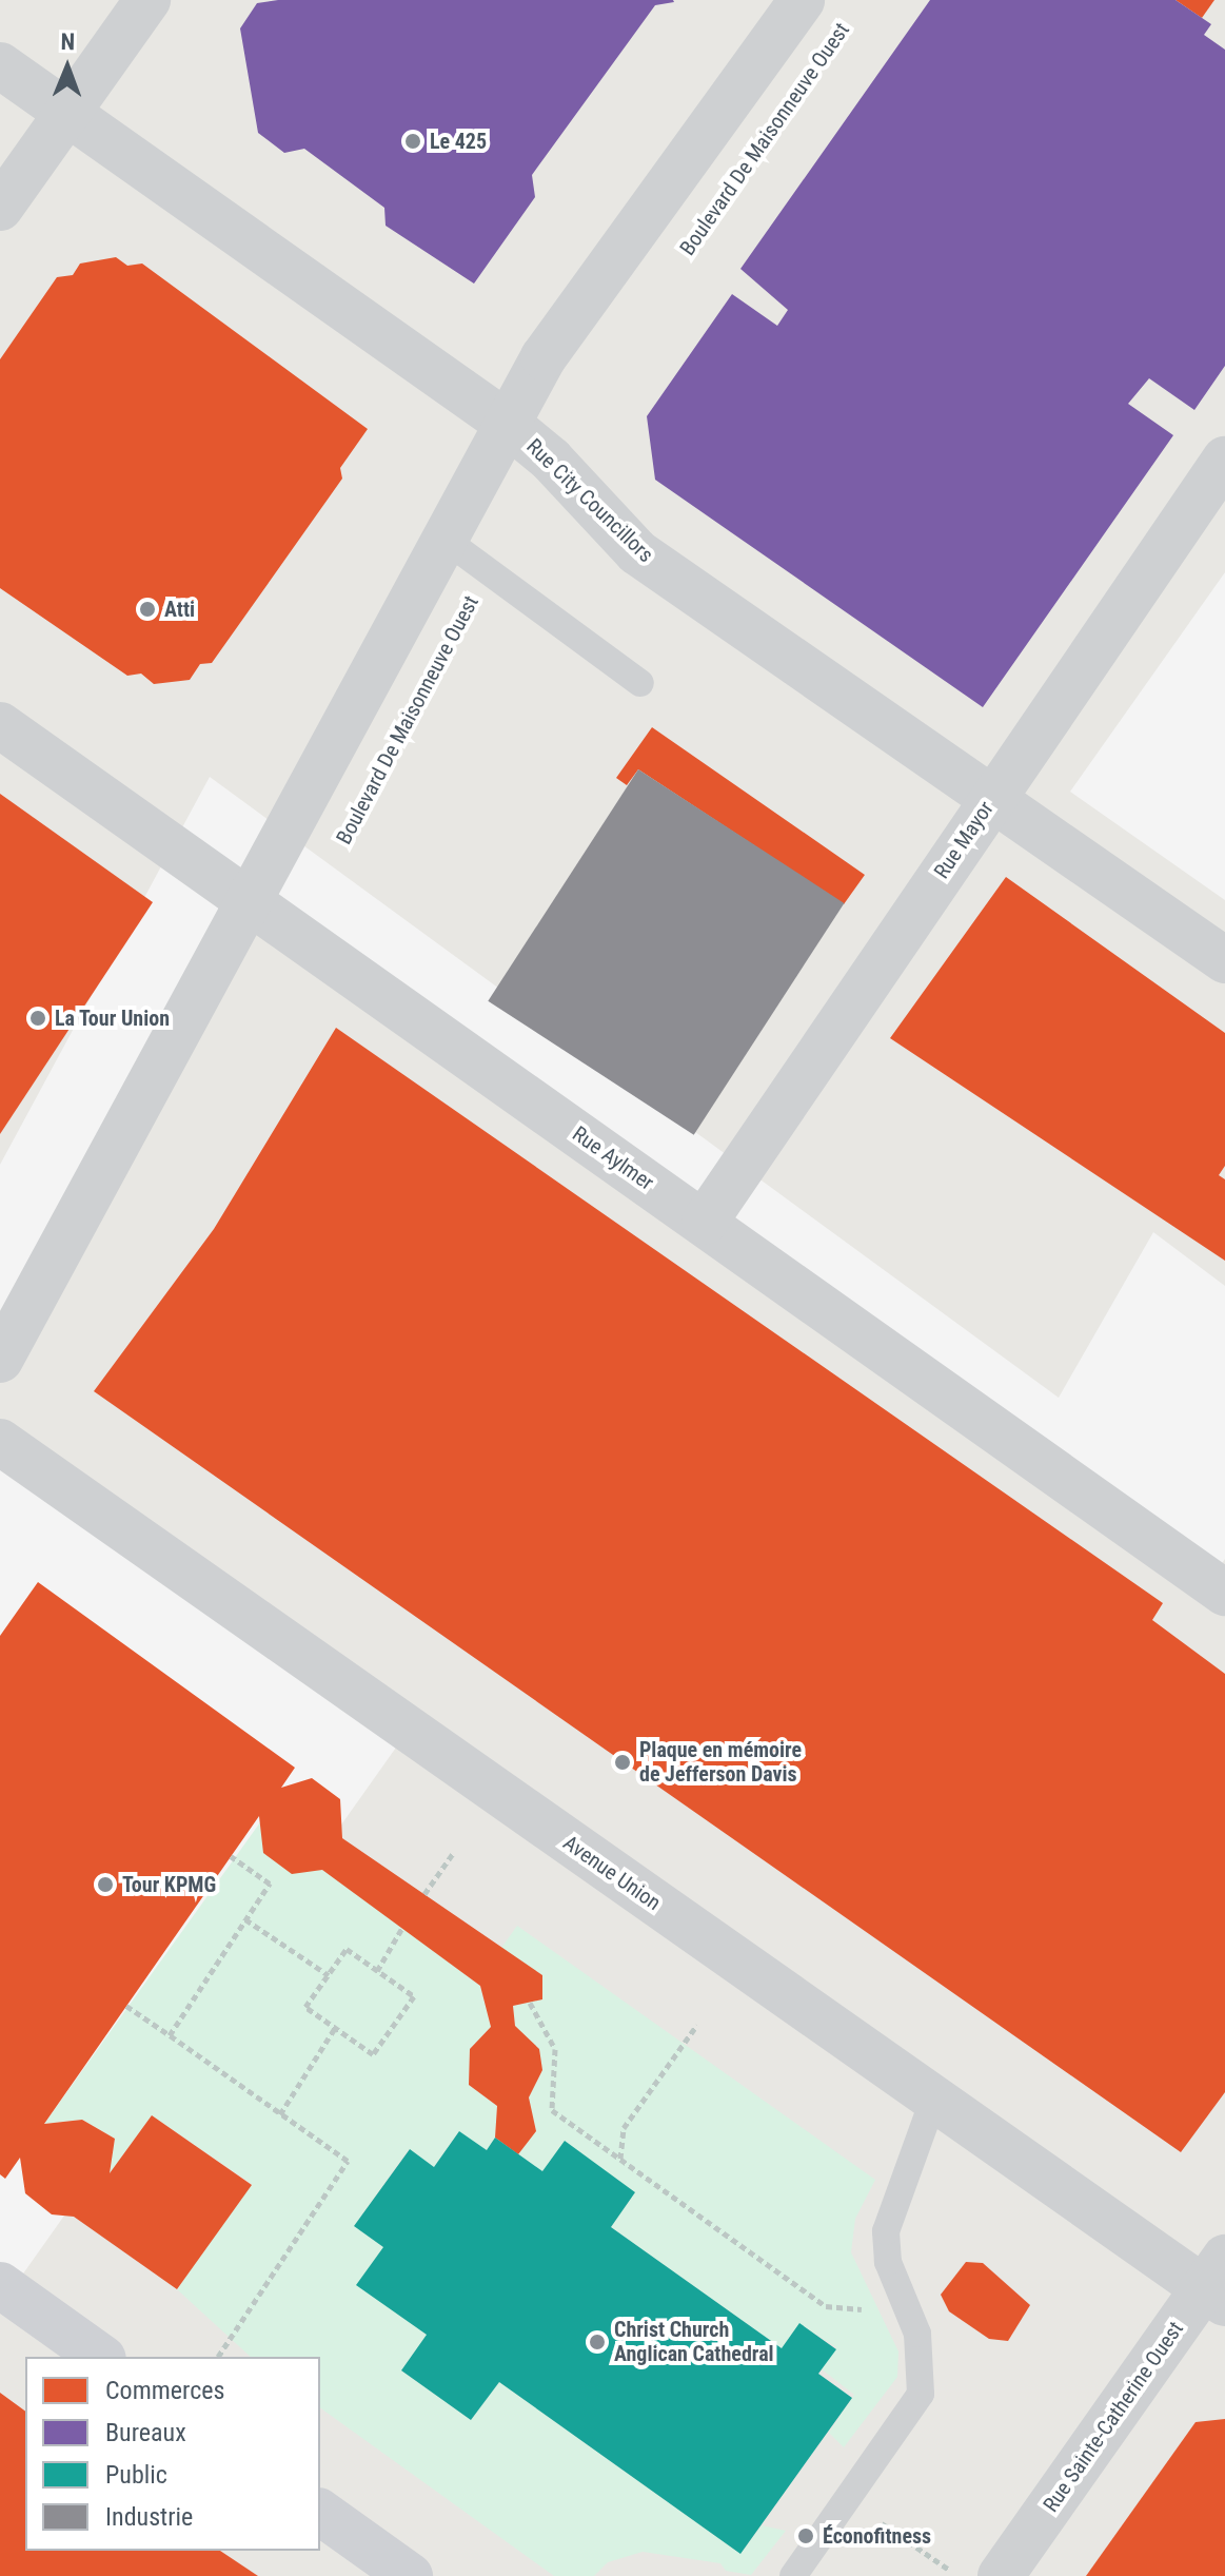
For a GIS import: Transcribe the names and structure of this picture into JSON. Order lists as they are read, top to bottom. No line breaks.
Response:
{"streets":{"street":["Rue City Councillors","Rue Mayor","Rue Aylmer","Avenue Union","Rue Sainte-Catherine Ouest"]},"crossings":[["Rue City Councillors","Rue Mayor"],["Rue Mayor","Rue Aylmer"],["Avenue Union","Rue Sainte-Catherine Ouest"]],"places":["Le 425","Atti","La Tour Union","Plaque en mémoire de Jefferson Davis","Tour KPMG","Christ Church Anglican Cathedral","Éconofitness"],"legend":["Commerces","Bureaux","Public","Industrie"],"north":"top"}
